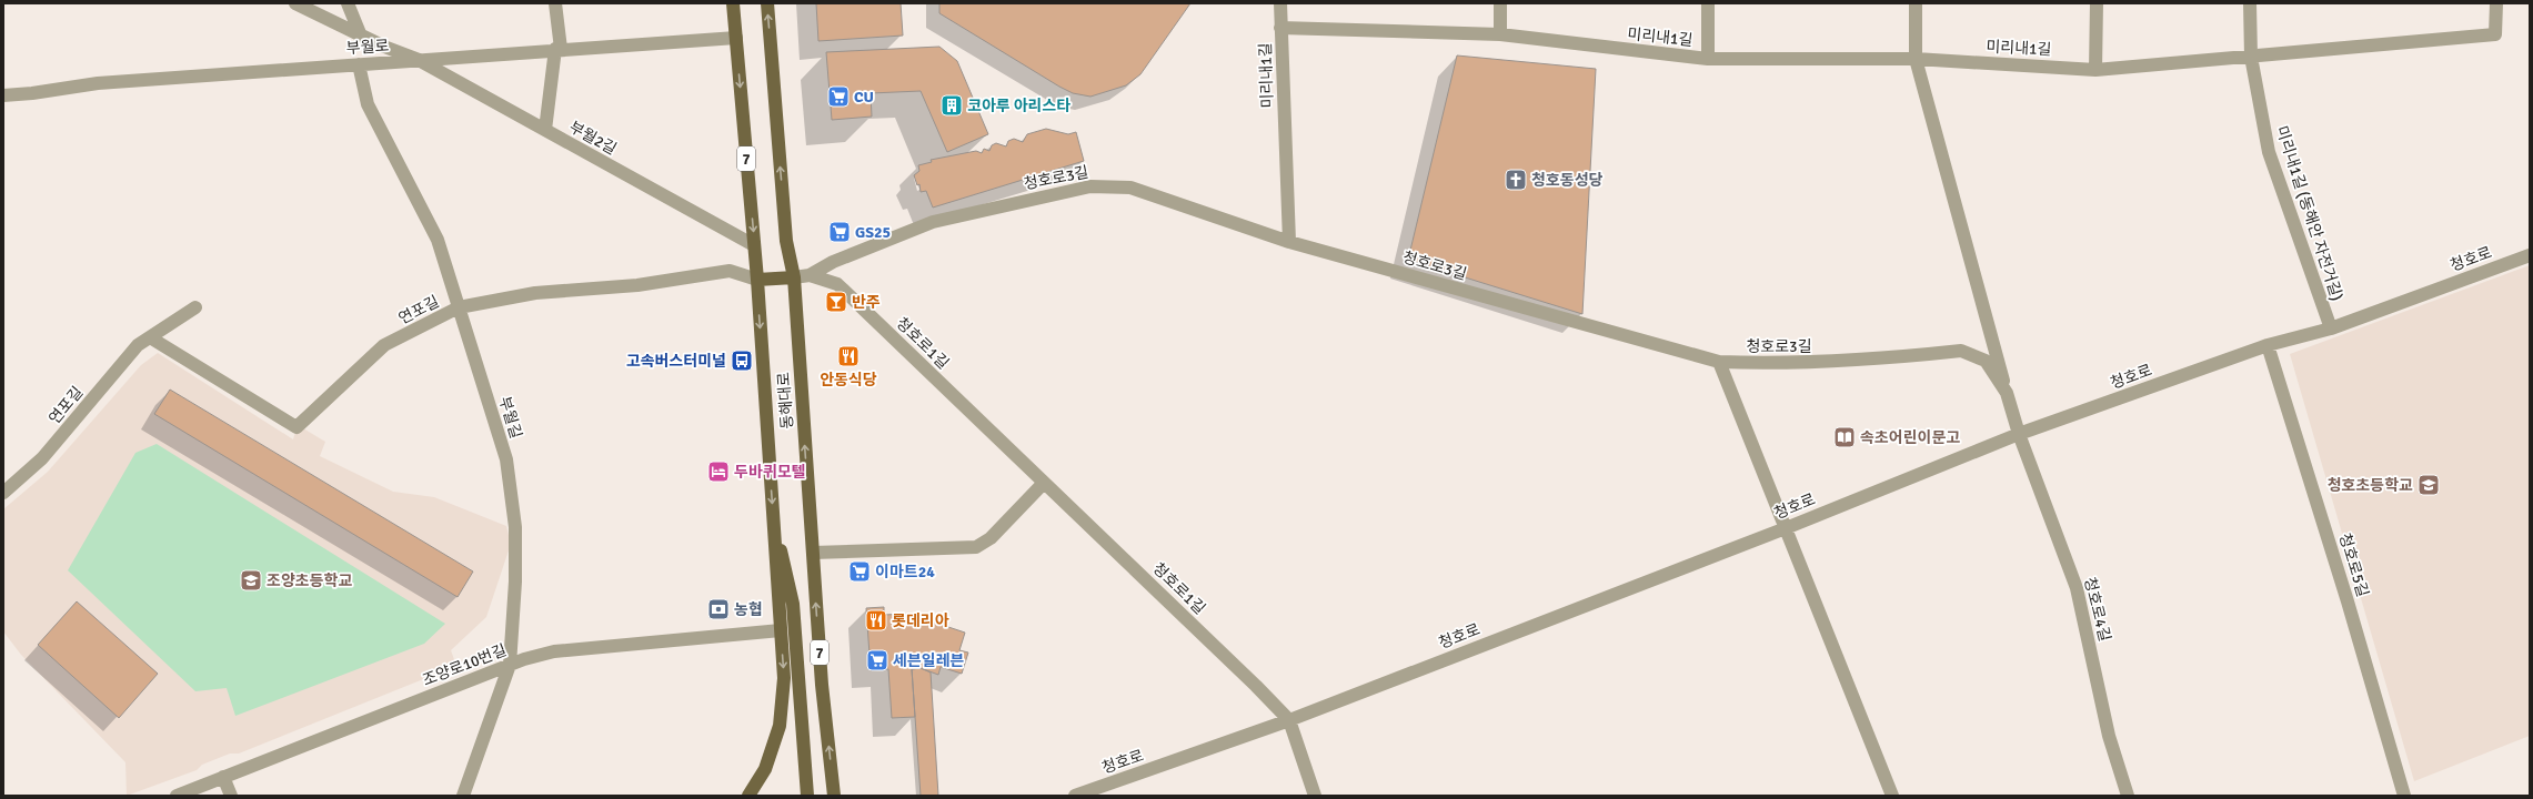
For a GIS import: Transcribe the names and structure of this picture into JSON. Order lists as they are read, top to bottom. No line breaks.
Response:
{"streets":{"main road":["7","동해대로"],"street":["미리내1길","부월로","부월2길","청호로3길","미리내1길 (동해안 자전거길)","청호로","연포길","청호로1길","부월길","청호로5길","청호로4길","조양로10번길"]},"crossings":[["미리내1길","청호로3길"],["미리내1길","미리내1길 (동해안 자전거길)"],["부월로","부월2길"],["부월로","동해대로"],["부월로","부월길"],["부월2길","동해대로"],["청호로3길","청호로"],["청호로3길","청호로1길"],["청호로3길","청호로4길"],["미리내1길 (동해안 자전거길)","청호로"],["청호로","청호로1길"],["청호로","청호로5길"],["청호로","청호로4길"],["연포길","동해대로"],["연포길","부월길"],["동해대로","조양로10번길"],["부월길","조양로10번길"]],"places":{"supermarket":["CU","GS25","이마트24","세븐일레븐"],"building":["코아루 아리스타"],"church":["청호동성당"],"bar":["반주"],"restaurant":["안동식당","롯데리아"],"bus stop":["고속버스터미널"],"library":["속초어린이문고"],"hotel":["두바퀴모텔"],"school or university":["청호초등학교","조양초등학교"],"bank":["농협"]}}
